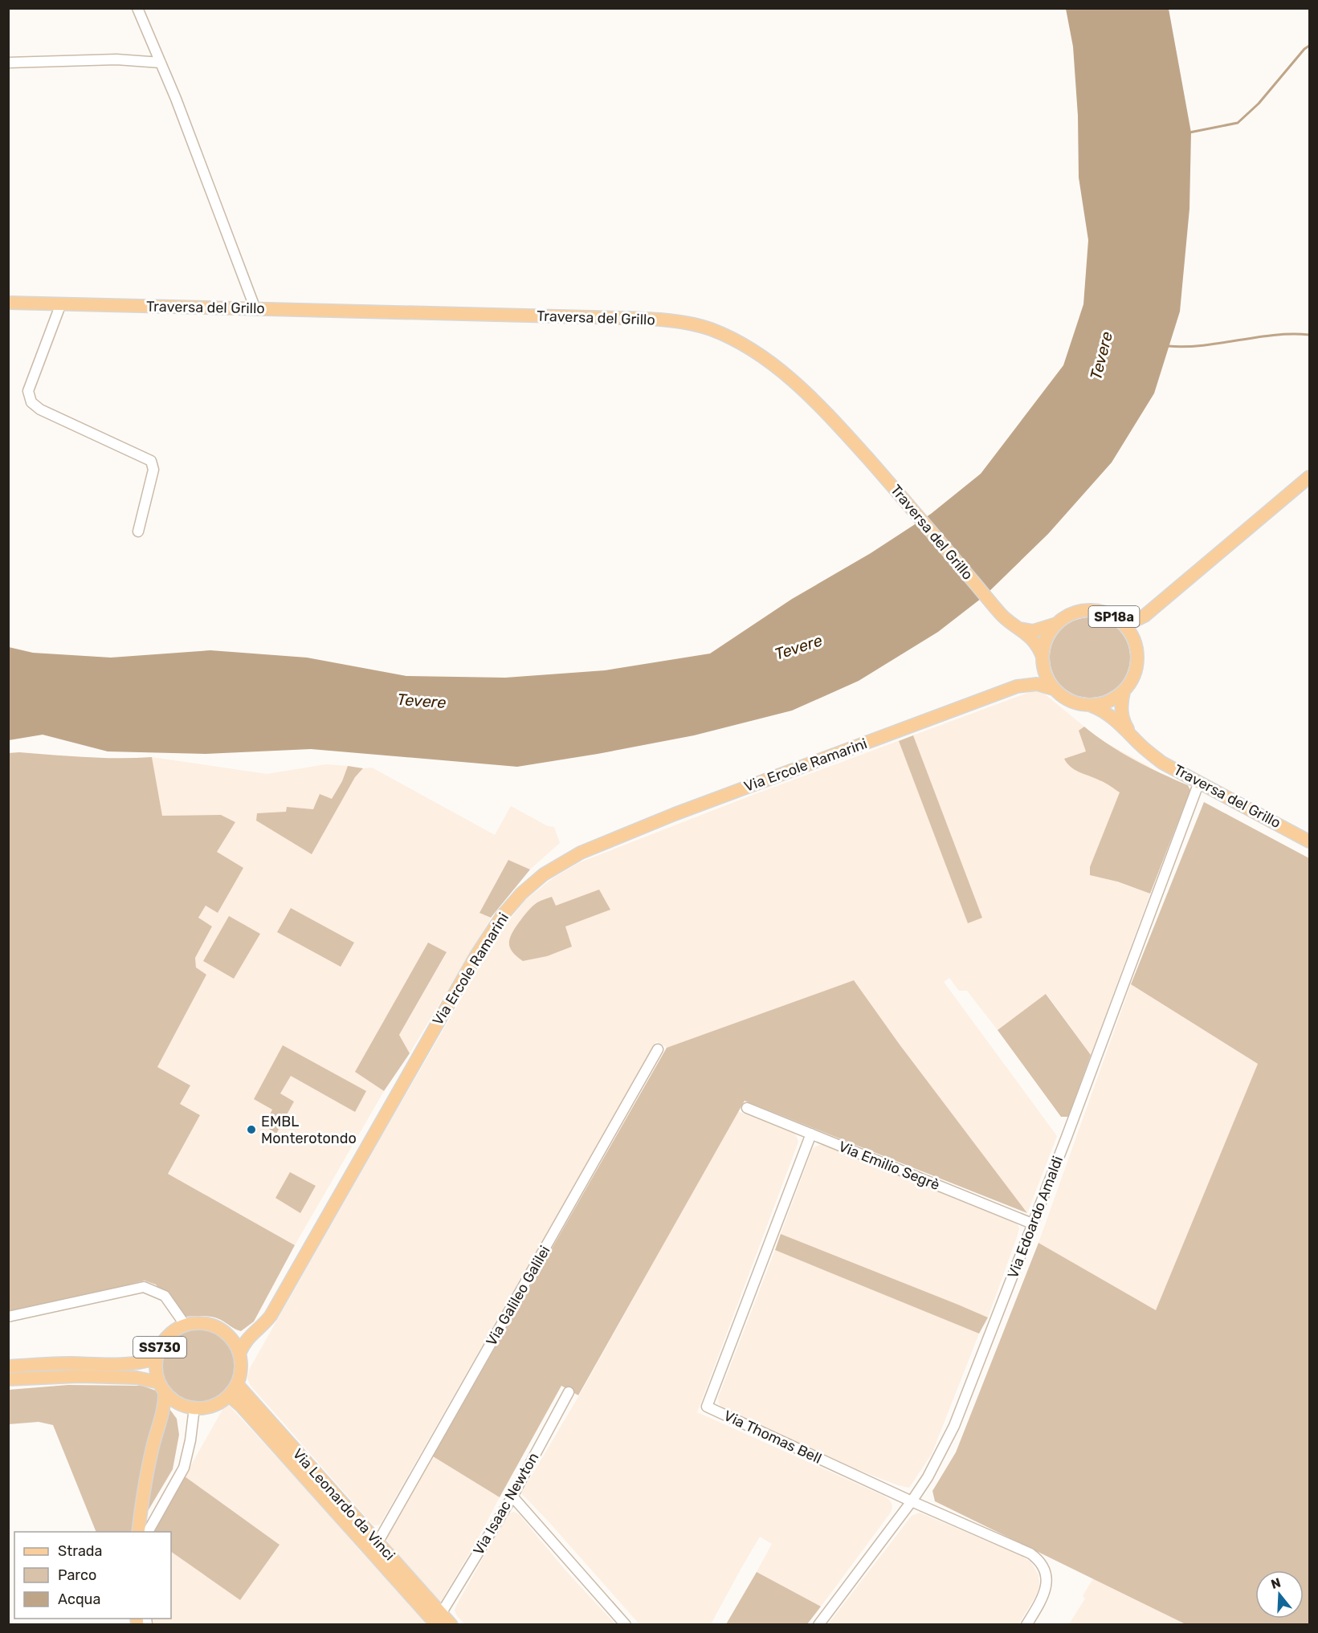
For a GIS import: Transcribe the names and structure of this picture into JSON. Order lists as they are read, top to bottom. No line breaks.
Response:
{"streets":{"main road":["Traversa del Grillo","SP18a","Via Ercole Ramarini","SS730","Via Leonardo da Vinci"],"street":["Via Emilio Segrè","Via Edoardo Amaldi","Via Galileo Galilei","Via Thomas Bell","Via Isaac Newton"]},"crossings":[["Traversa del Grillo","SP18a"],["Traversa del Grillo","Via Ercole Ramarini"],["Traversa del Grillo","Via Edoardo Amaldi"],["SP18a","Via Ercole Ramarini"],["Via Ercole Ramarini","SS730"],["Via Ercole Ramarini","Via Leonardo da Vinci"],["Via Emilio Segrè","Via Edoardo Amaldi"],["Via Emilio Segrè","Via Thomas Bell"],["Via Edoardo Amaldi","Via Thomas Bell"],["Via Galileo Galilei","Via Leonardo da Vinci"],["SS730","Via Leonardo da Vinci"],["Via Isaac Newton","Via Leonardo da Vinci"]],"water":["Tevere"],"places":["EMBL Monterotondo"],"legend":["Strada","Parco","Acqua"],"north":"top"}
